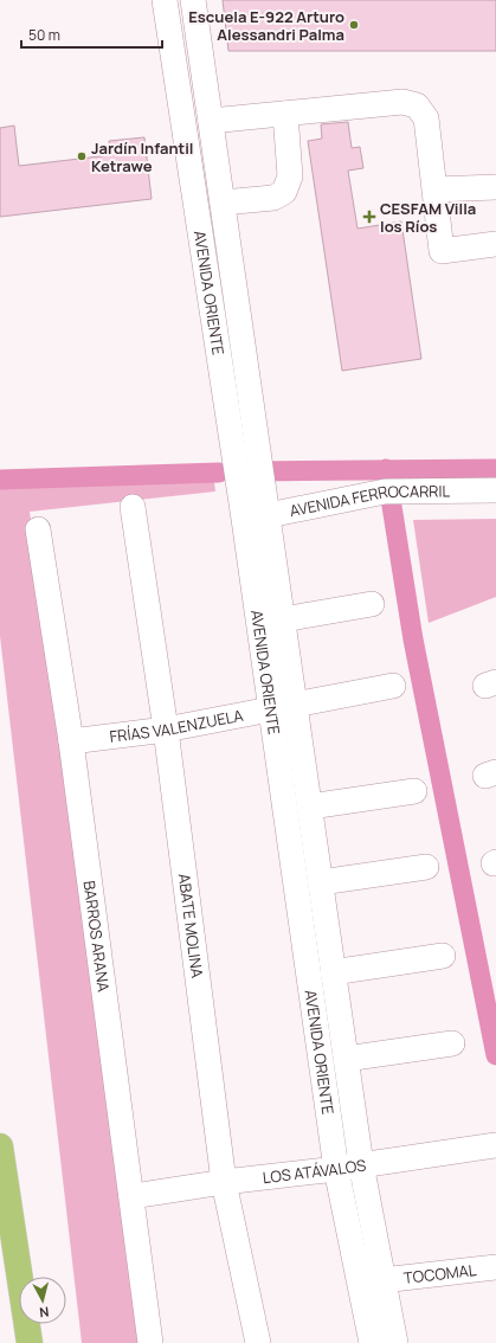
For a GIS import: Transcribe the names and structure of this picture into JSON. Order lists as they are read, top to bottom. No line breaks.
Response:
{"streets":{"street":["AVENIDA ORIENTE","AVENIDA FERROCARRIL","FRÍAS VALENZUELA","ABATE MOLINA","BARROS ARANA","LOS ATÁVALOS","TOCOMAL"]},"crossings":[["AVENIDA ORIENTE","AVENIDA FERROCARRIL"],["AVENIDA ORIENTE","FRÍAS VALENZUELA"],["AVENIDA ORIENTE","LOS ATÁVALOS"],["AVENIDA ORIENTE","TOCOMAL"],["FRÍAS VALENZUELA","ABATE MOLINA"],["FRÍAS VALENZUELA","BARROS ARANA"],["ABATE MOLINA","LOS ATÁVALOS"],["BARROS ARANA","LOS ATÁVALOS"]],"places":{"other":["Escuela E-922 Arturo Alessandri Palma","Jardín Infantil Ketrawe"],"health":["CESFAM Villa los Ríos"]},"scale_bar":"50 m","north":"bottom"}
